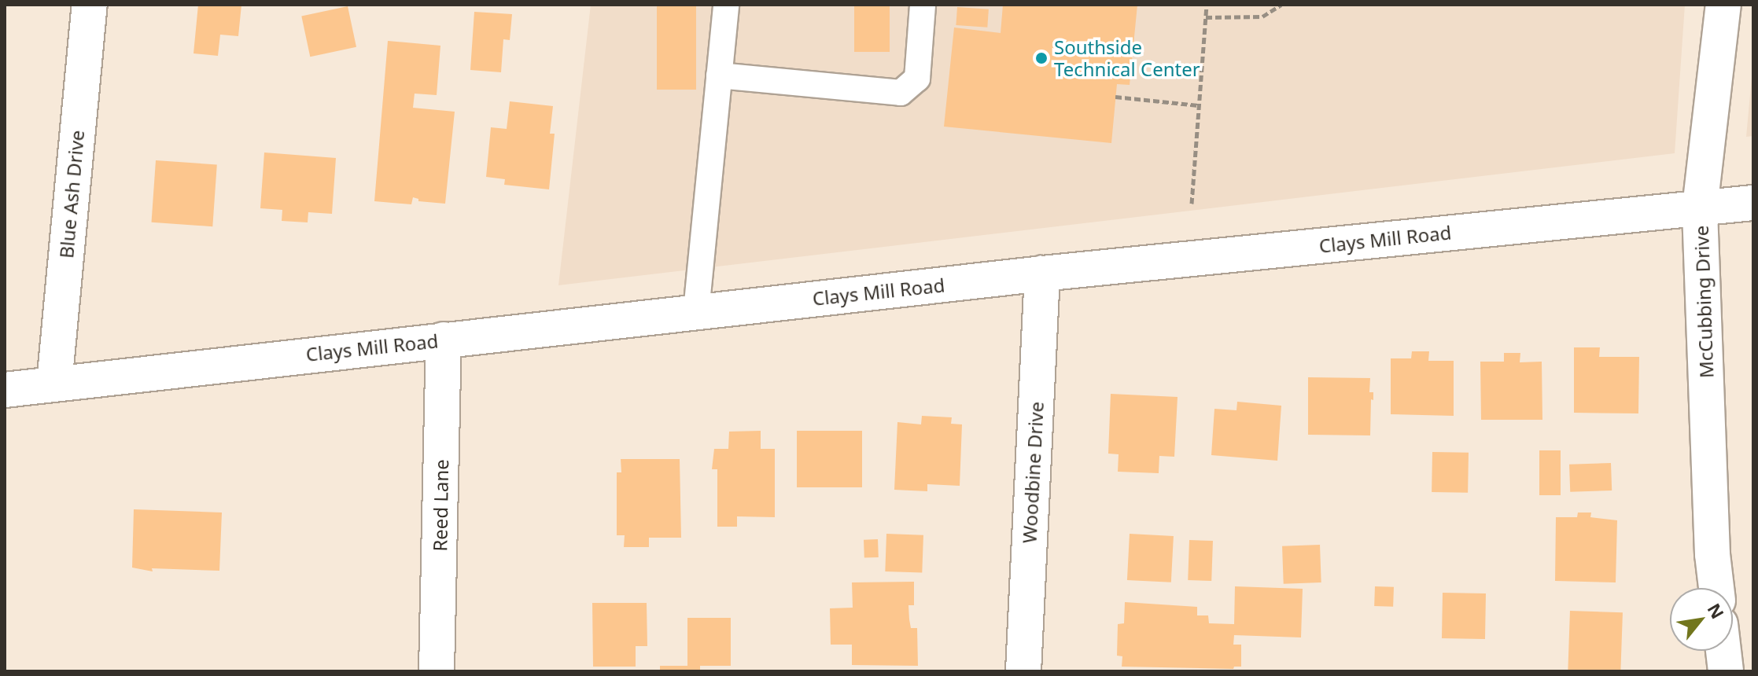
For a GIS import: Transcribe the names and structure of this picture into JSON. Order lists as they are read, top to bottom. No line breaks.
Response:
{"streets":{"main road":["Blue Ash Drive","Clays Mill Road","McCubbing Drive","Woodbine Drive","Reed Lane"]},"crossings":[["Blue Ash Drive","Clays Mill Road"],["Clays Mill Road","McCubbing Drive"],["Clays Mill Road","Woodbine Drive"],["Clays Mill Road","Reed Lane"]],"places":["Southside Technical Center"],"north":"top right"}
